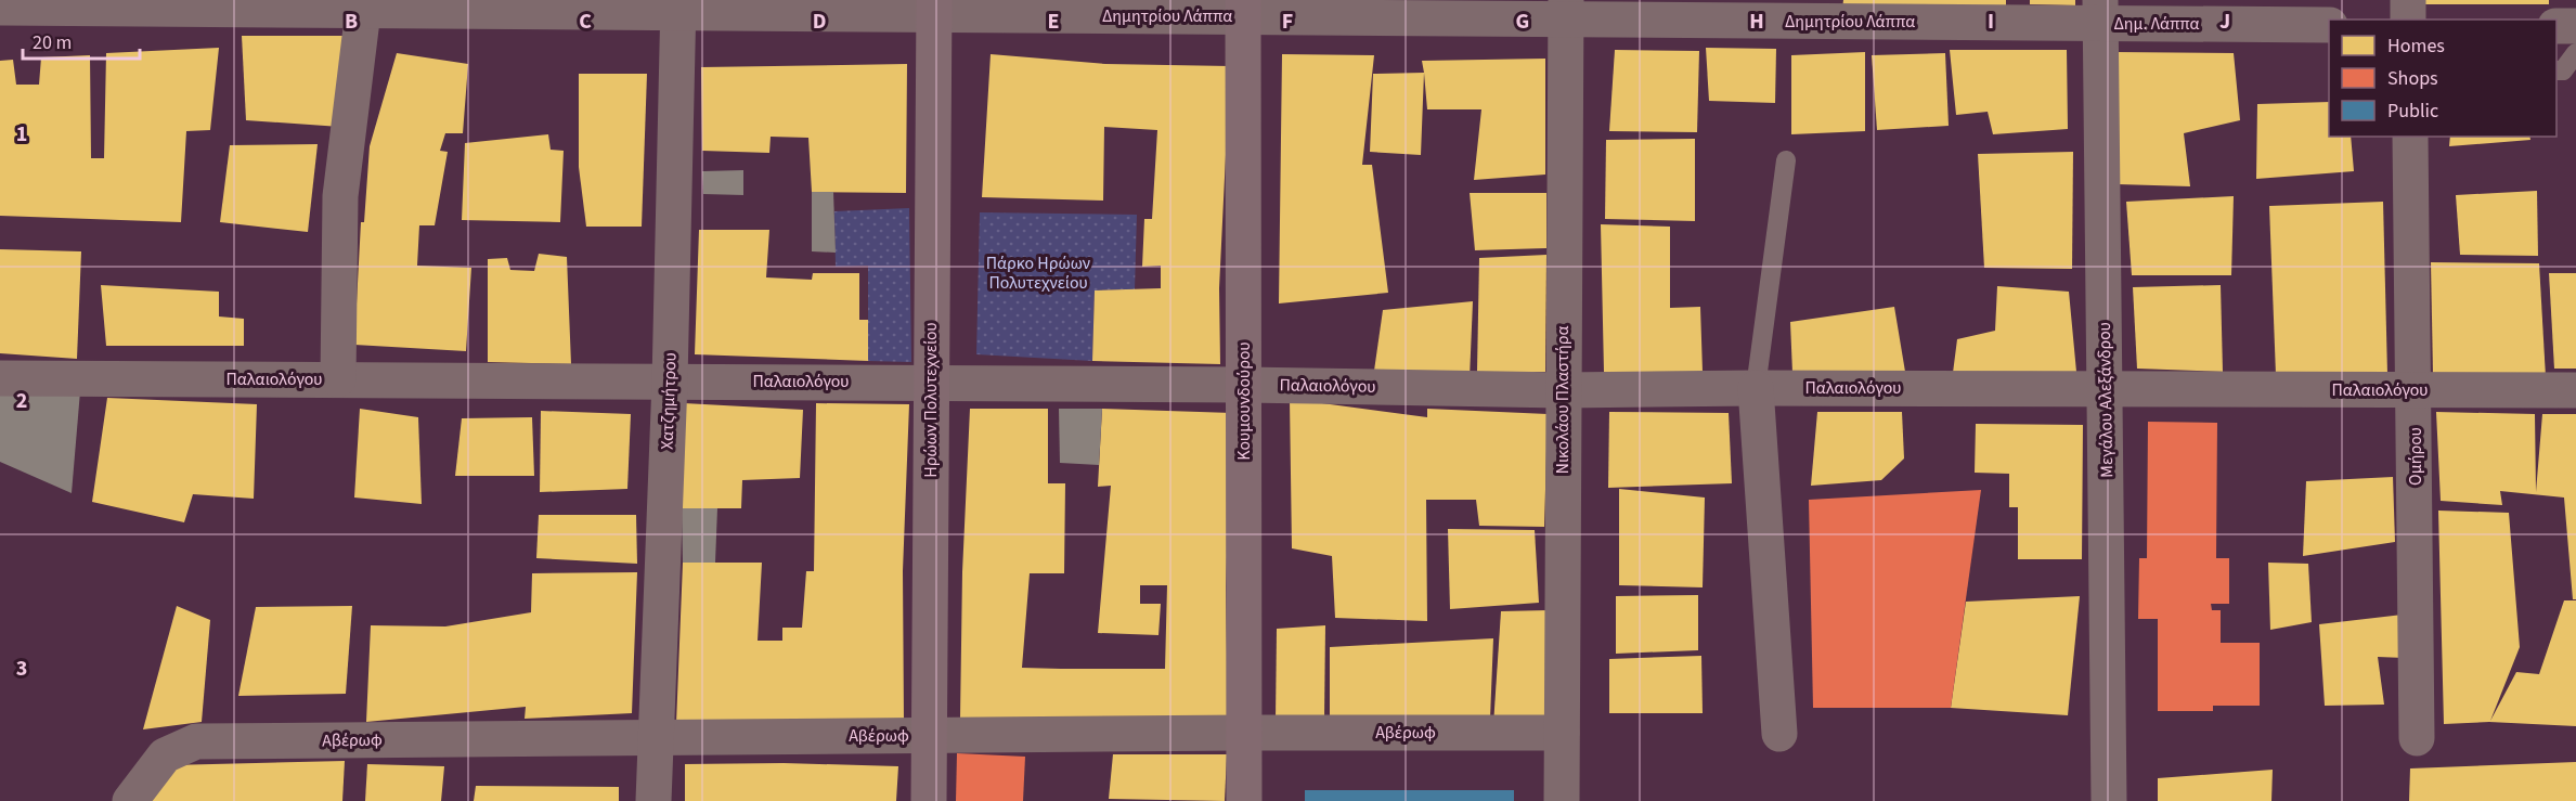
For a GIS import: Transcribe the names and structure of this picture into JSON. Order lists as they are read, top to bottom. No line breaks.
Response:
{"streets":{"main road":["Ηρώων Πολυτεχνείου","Κουμουνδούρου"],"street":["Δημητρίου Λάππα","Δημ. Λάππα","Παλαιολόγου","Νικολάου Πλαστήρα","Μεγάλου Αλεξάνδρου","Χατζημήτρου","Ομήρου","Αβέρωφ"]},"crossings":[["Δημητρίου Λάππα","Δημ. Λάππα"],["Δημητρίου Λάππα","Ηρώων Πολυτεχνείου"],["Δημητρίου Λάππα","Νικολάου Πλαστήρα"],["Δημητρίου Λάππα","Μεγάλου Αλεξάνδρου"],["Δημητρίου Λάππα","Χατζημήτρου"],["Δημητρίου Λάππα","Κουμουνδούρου"],["Δημ. Λάππα","Μεγάλου Αλεξάνδρου"],["Παλαιολόγου","Ηρώων Πολυτεχνείου"],["Παλαιολόγου","Νικολάου Πλαστήρα"],["Παλαιολόγου","Μεγάλου Αλεξάνδρου"],["Παλαιολόγου","Χατζημήτρου"],["Παλαιολόγου","Κουμουνδούρου"],["Παλαιολόγου","Ομήρου"],["Ηρώων Πολυτεχνείου","Αβέρωφ"],["Νικολάου Πλαστήρα","Αβέρωφ"],["Χατζημήτρου","Αβέρωφ"],["Κουμουνδούρου","Αβέρωφ"]],"parks":["Πάρκο Ηρώων Πολυτεχνείου"],"legend":["Homes","Shops","Public"],"scale_bar":"20 m","grid":{"columns":["B","C","D","E","F","G","H","I","J"],"rows":["1","2","3"]}}
